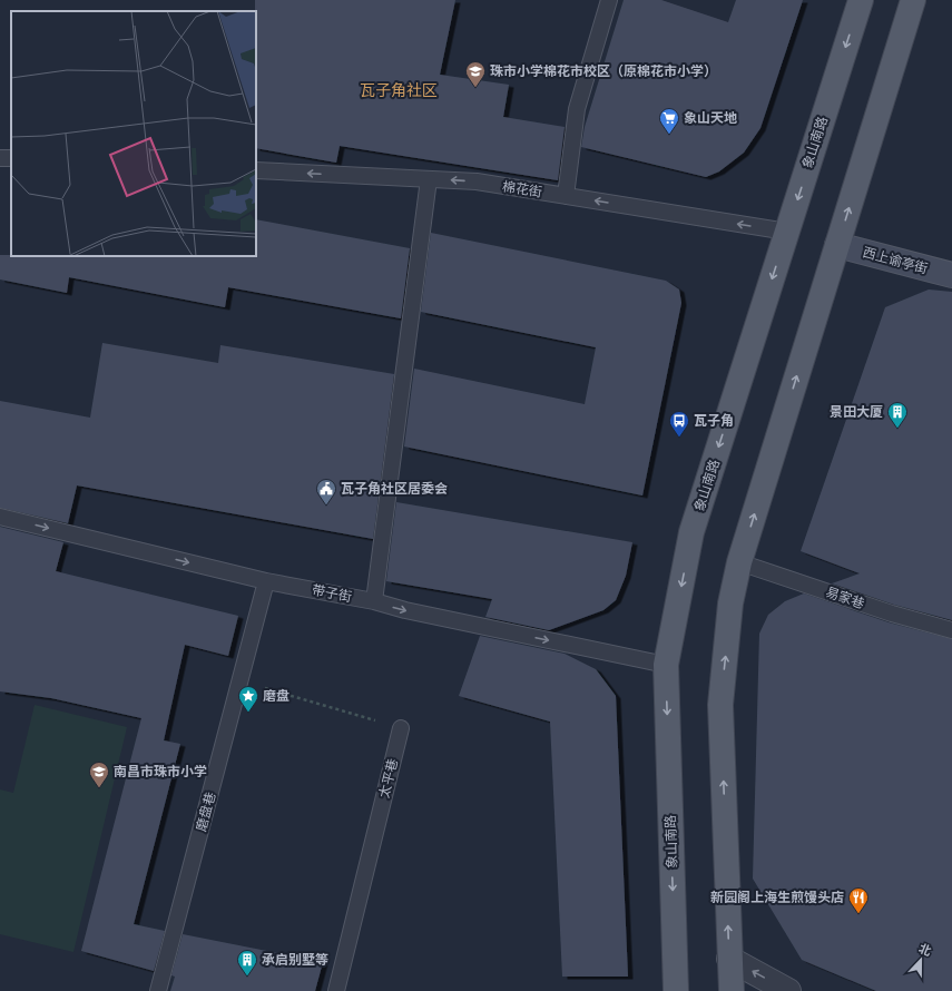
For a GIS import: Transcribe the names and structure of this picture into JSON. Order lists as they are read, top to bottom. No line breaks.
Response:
{"streets":{"main road":["象山南路"],"street":["西上谕亭街"],"lane":["棉花街","带子街","易家巷","太平巷","磨盘巷"]},"crossings":[["象山南路","棉花街"],["象山南路","带子街"],["带子街","磨盘巷"]],"one_way":["棉花街","带子街"],"districts":["瓦子角社区"],"places":{"school or university":["珠市小学棉花市校区（原棉花市小学）","南昌市珠市小学"],"supermarket":["象山天地"],"building":["景田大厦","承启别墅等"],"bus stop":["瓦子角"],"public building":["瓦子角社区居委会"],"place":["磨盘"],"restaurant":["新园阁上海生煎馒头店"]},"north":"top"}
